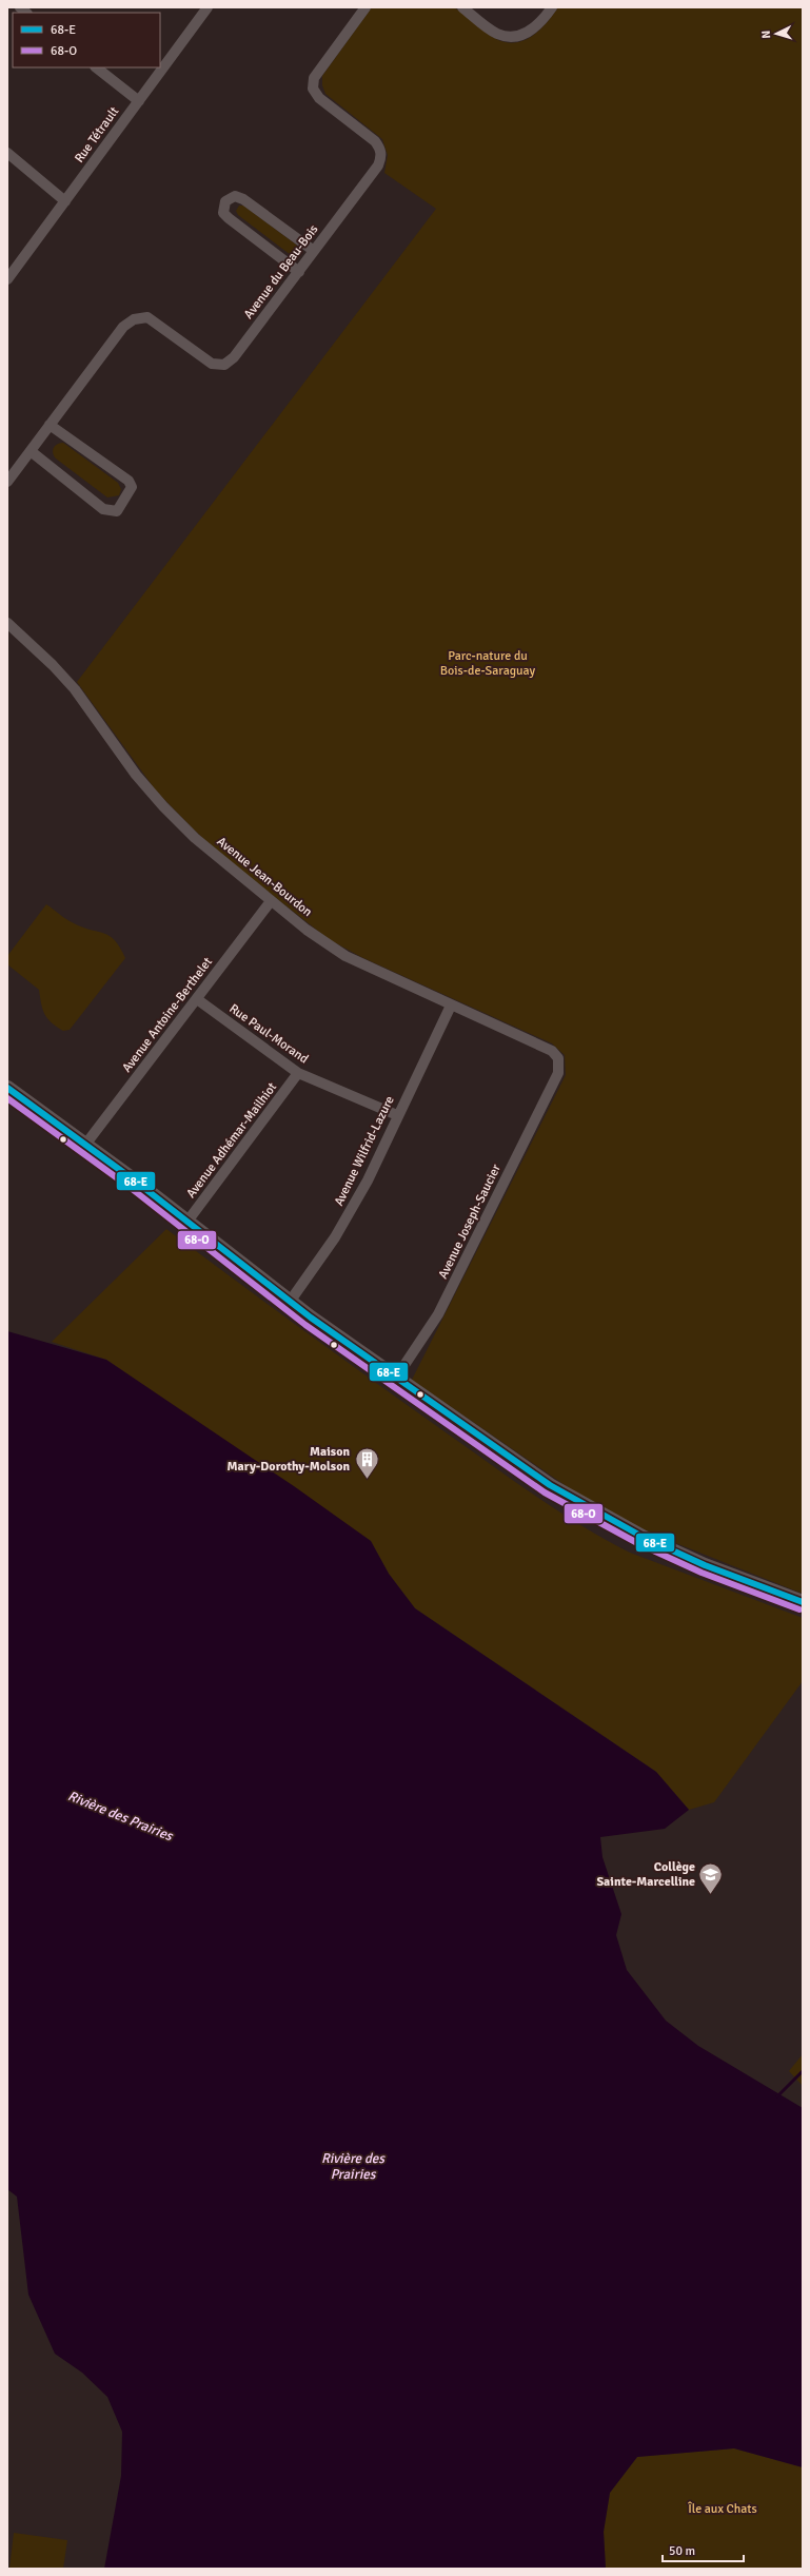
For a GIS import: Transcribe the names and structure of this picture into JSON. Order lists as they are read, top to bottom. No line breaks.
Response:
{"streets":{"street":["Rue Tétrault","Avenue du Beau-Bois","Avenue Jean-Bourdon","Avenue Antoine-Berthelet","Rue Paul-Morand","Avenue Adhémar-Mailhiot","Avenue Wilfrid-Lazure","Avenue Joseph-Saucier"]},"crossings":[["Avenue Jean-Bourdon","Avenue Antoine-Berthelet"],["Avenue Jean-Bourdon","Avenue Wilfrid-Lazure"],["Avenue Jean-Bourdon","Avenue Joseph-Saucier"],["Avenue Antoine-Berthelet","Rue Paul-Morand"],["Rue Paul-Morand","Avenue Adhémar-Mailhiot"],["Rue Paul-Morand","Avenue Wilfrid-Lazure"]],"water":["Rivière des Prairies"],"parks":["Parc-nature du Bois-de-Saraguay","Île aux Chats"],"places":{"building":["Maison Mary-Dorothy-Molson"],"school or university":["Collège Sainte-Marcelline"]},"lines":["transit line 68-E","transit line 68-O"],"legend":["68-E","68-O"],"scale_bar":"50 m","north":"left"}
